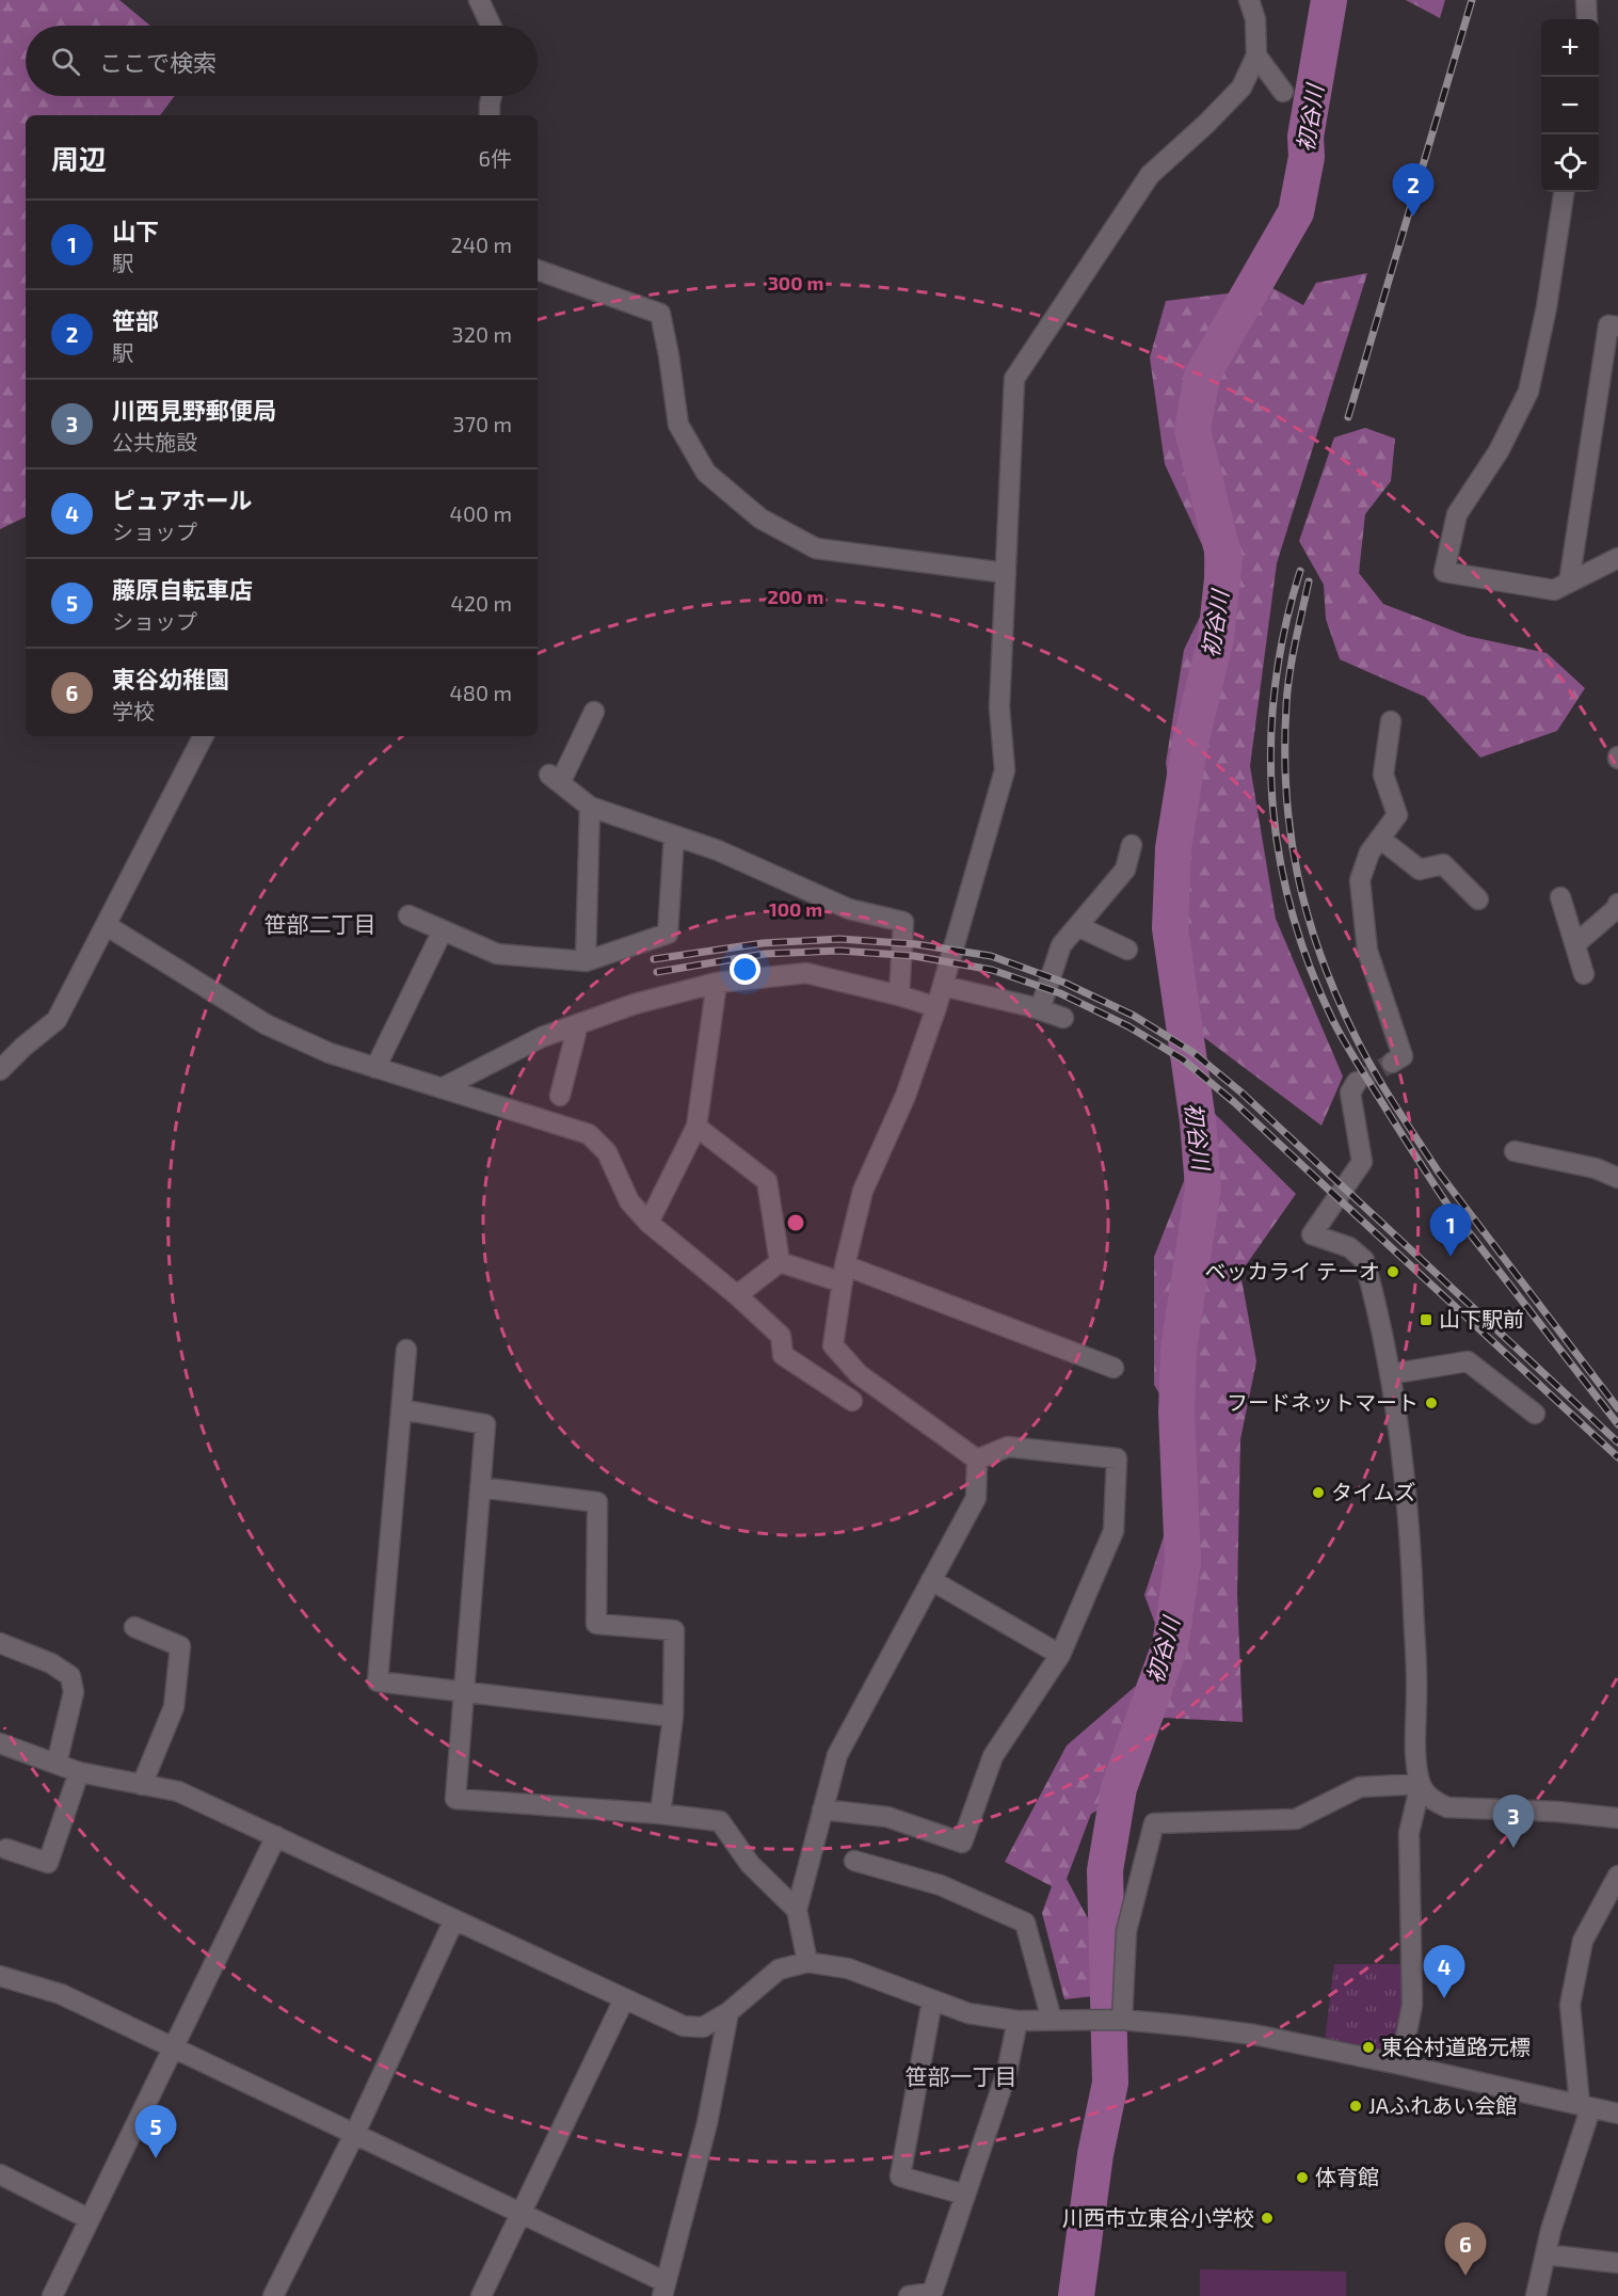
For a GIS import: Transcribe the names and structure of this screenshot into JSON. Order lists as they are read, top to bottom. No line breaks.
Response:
{"districts":["笹部二丁目","笹部一丁目"],"water":["初谷川"],"places":{"other":["ベッカライ テーオ","フードネットマート","タイムズ","東谷村道路元標","JAふれあい会館","体育館","川西市立東谷小学校"],"transit":["山下駅前"]},"page":{"map_buttons":["+","−"],"search":"ここで検索","heading":["周辺","6件"],"pins":["2","1","3","4","5","6"],"list":[{"mark":"1","name":"山下","note":"駅","value":"240 m"},{"mark":"2","name":"笹部","note":"駅","value":"320 m"},{"mark":"3","name":"川西見野郵便局","note":"公共施設","value":"370 m"},{"mark":"4","name":"ピュアホール","note":"ショップ","value":"400 m"},{"mark":"5","name":"藤原自転車店","note":"ショップ","value":"420 m"},{"mark":"6","name":"東谷幼稚園","note":"学校","value":"480 m"}]},"rings":["300 m","200 m","100 m"]}
